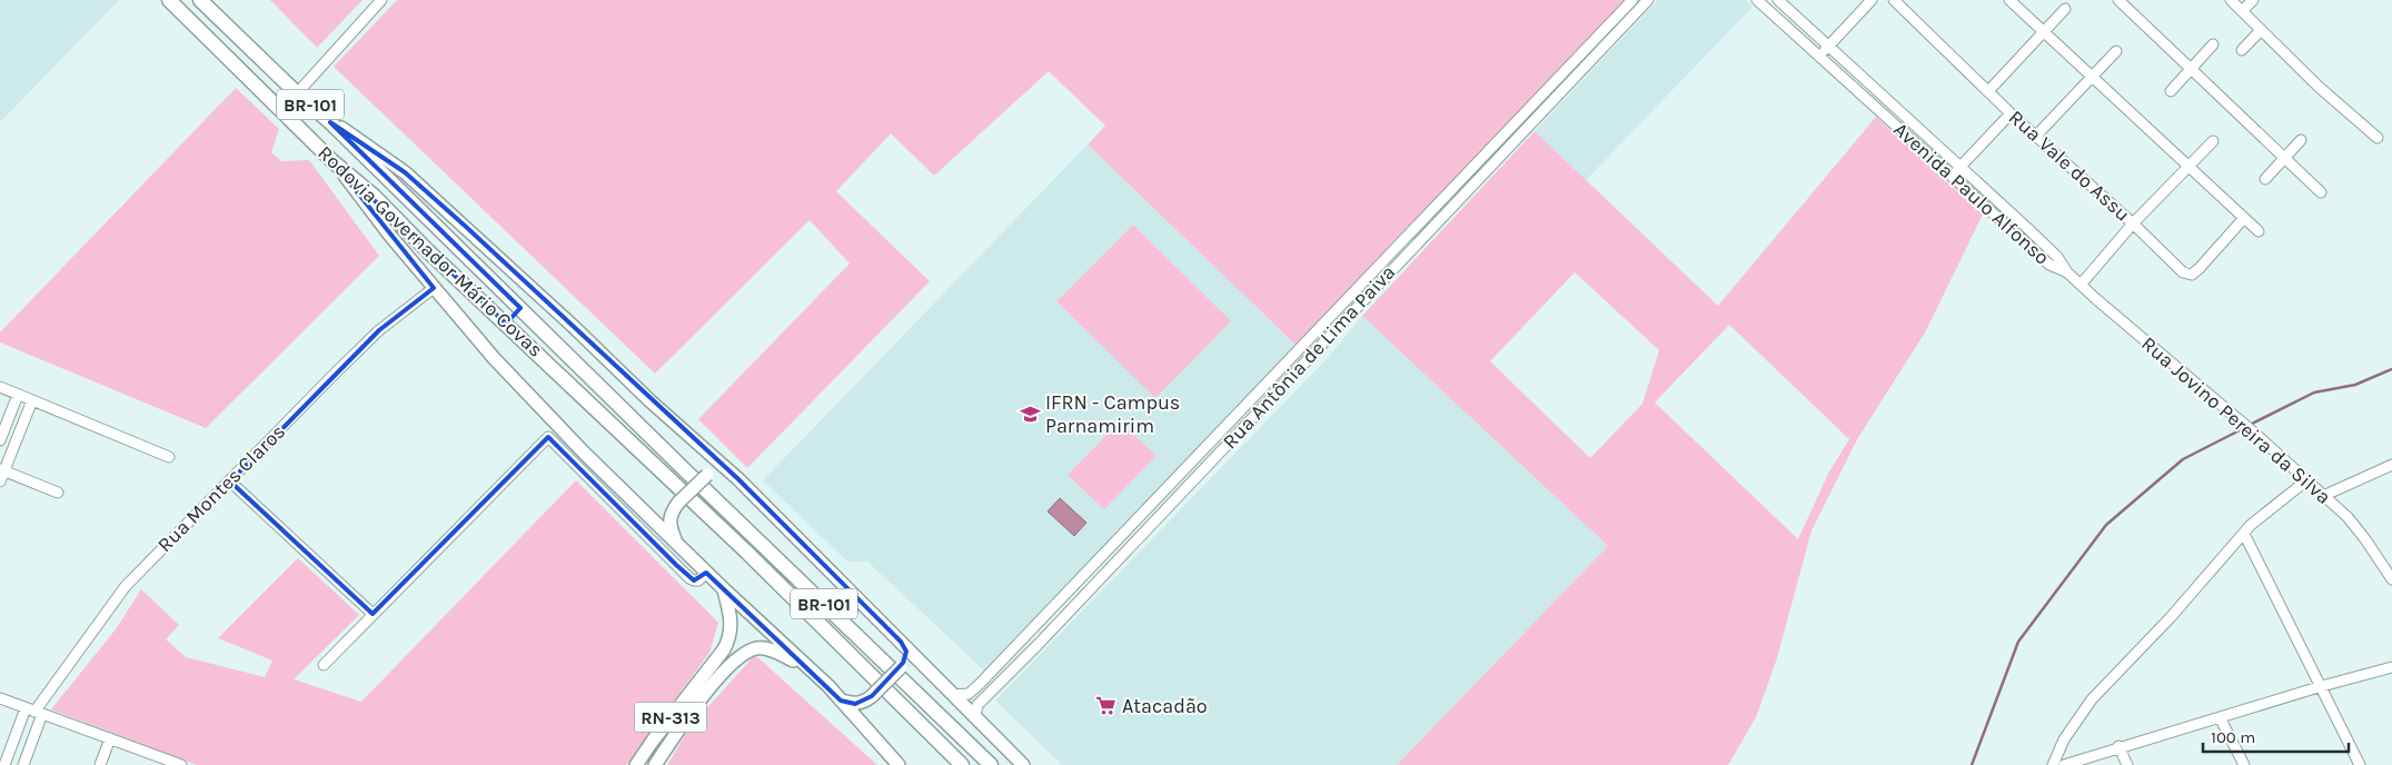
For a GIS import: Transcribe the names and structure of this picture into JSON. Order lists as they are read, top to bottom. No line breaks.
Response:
{"streets":{"highway":["BR-101","Rodovia Governador Mário Covas"],"main road":["RN-313"],"street":["Rua Vale do Assu","Avenida Paulo Alfonso","Rua Antônia de Lima Paiva","Rua Jovino Pereira da Silva","Rua Montes Claros"]},"crossings":[["Avenida Paulo Alfonso","Rua Jovino Pereira da Silva"]],"places":{"school or university":["IFRN - Campus Parnamirim"],"supermarket":["Atacadão"]},"scale_bar":"100 m"}
